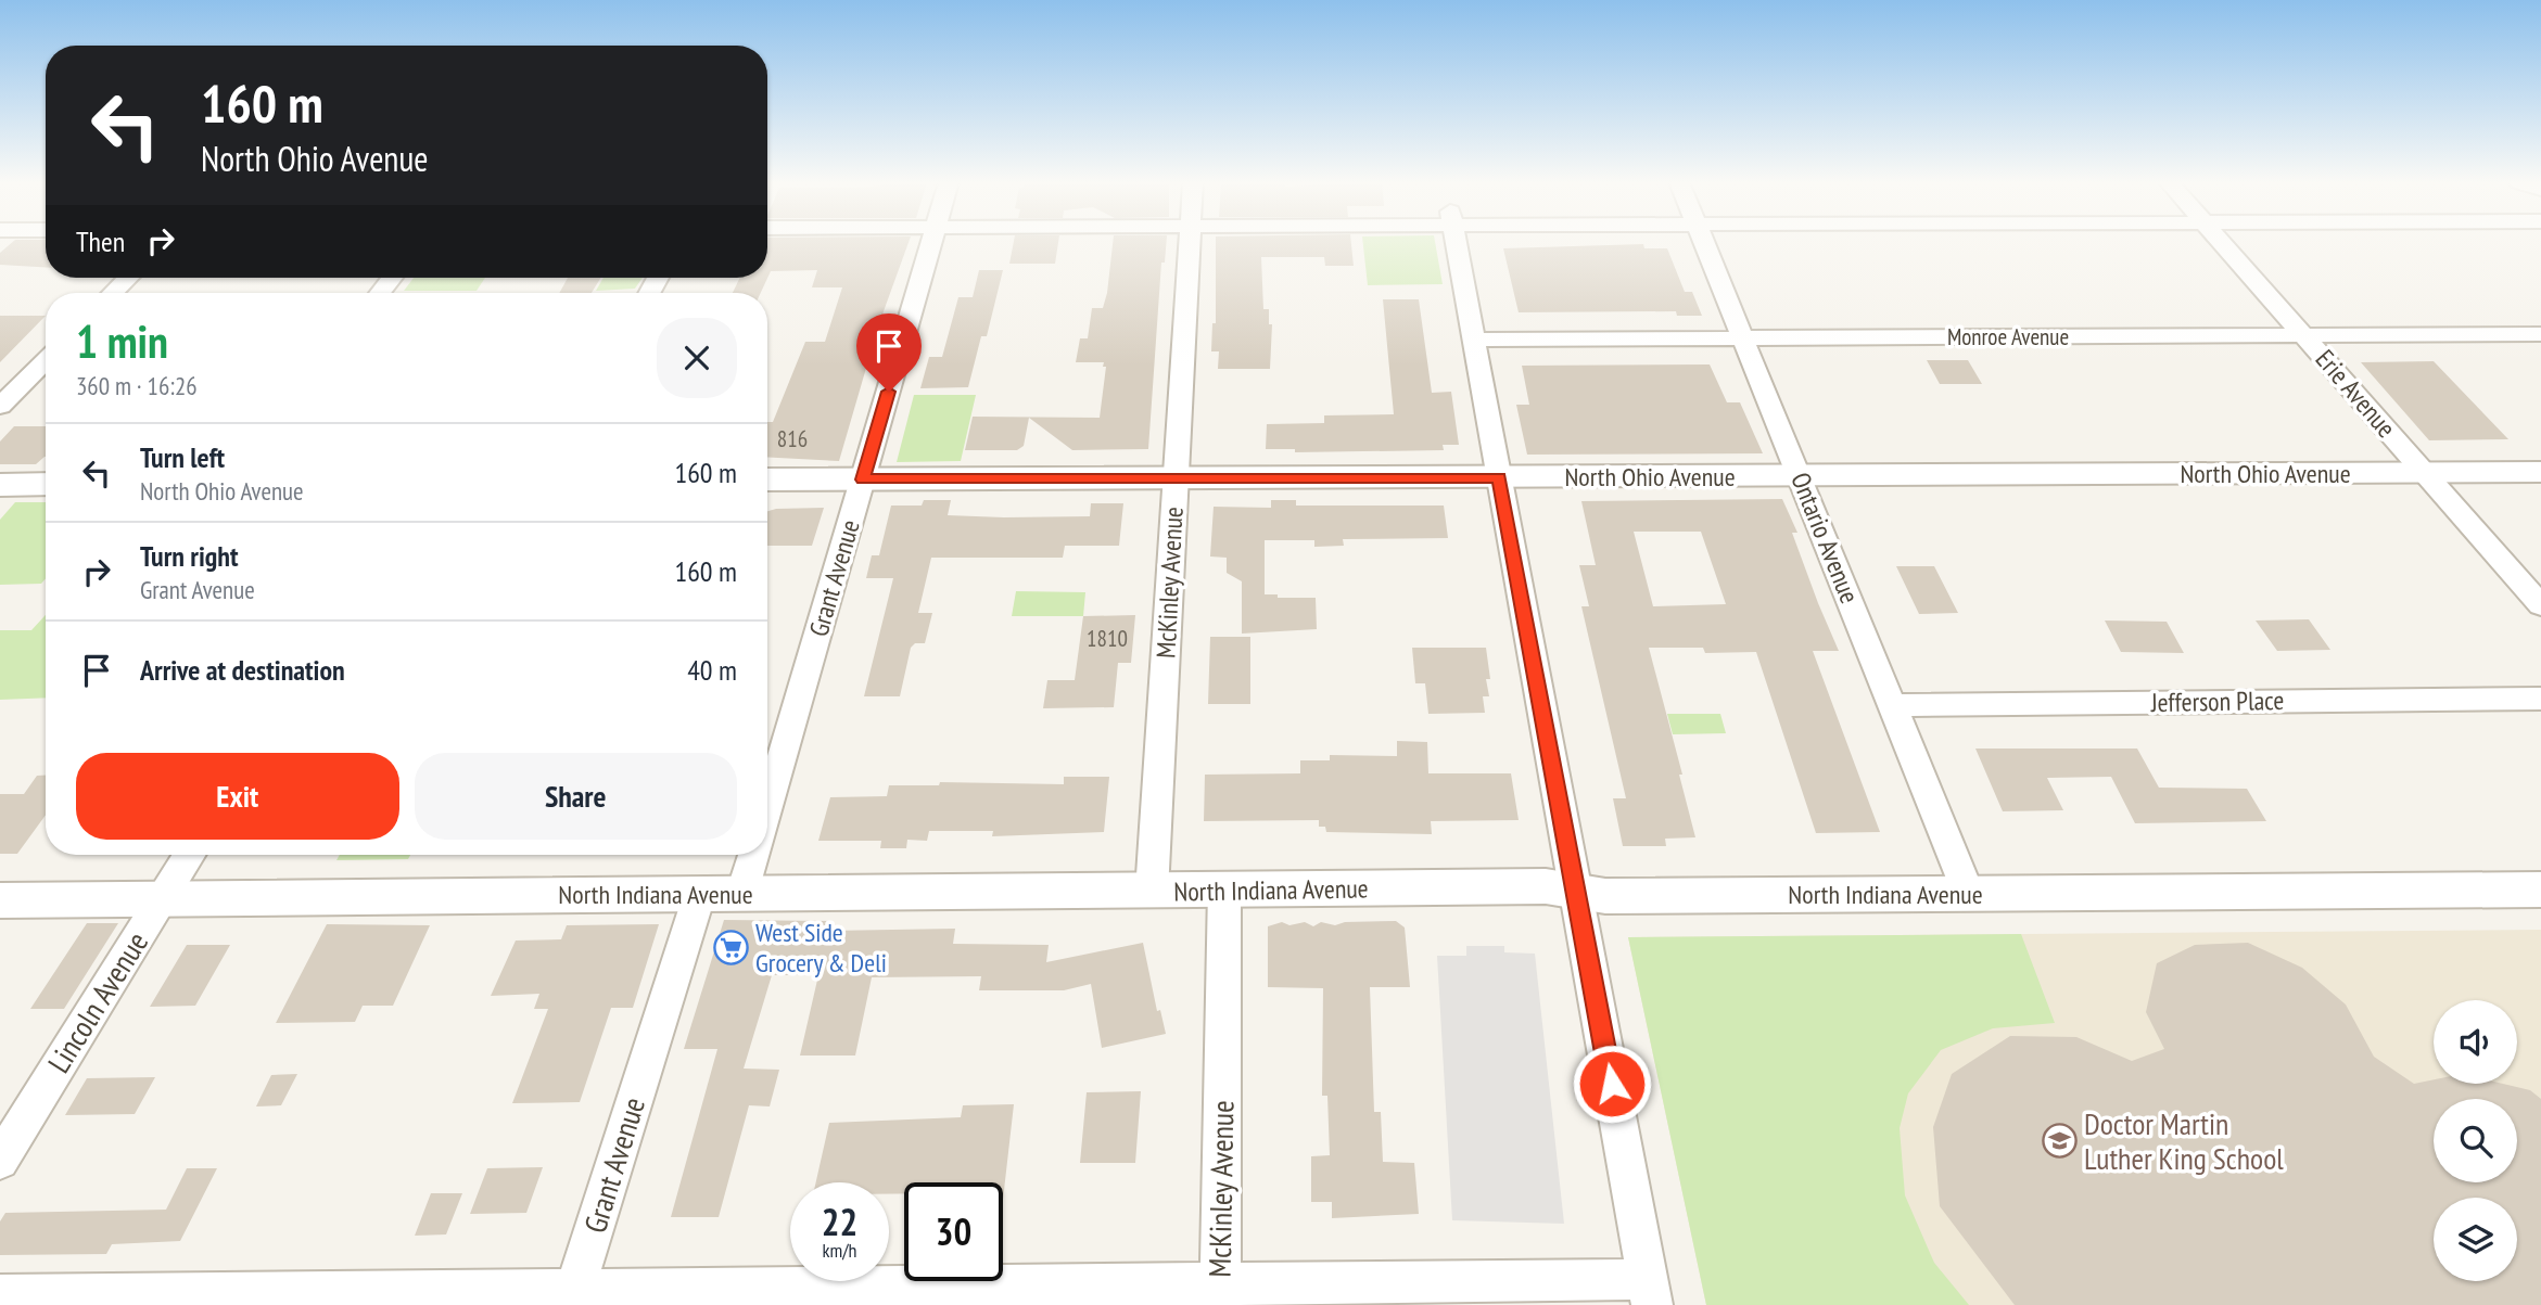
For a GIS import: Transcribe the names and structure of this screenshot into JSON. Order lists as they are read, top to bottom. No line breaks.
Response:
{"streets":{"street":["Monroe Avenue","Erie Avenue","North Ohio Avenue","Ontario Avenue","Grant Avenue","McKinley Avenue","Jefferson Place","North Indiana Avenue","Lincoln Avenue"]},"crossings":[["Monroe Avenue","Erie Avenue"],["Monroe Avenue","Ontario Avenue"],["Erie Avenue","North Ohio Avenue"],["North Ohio Avenue","Ontario Avenue"],["North Ohio Avenue","Grant Avenue"],["North Ohio Avenue","McKinley Avenue"],["Ontario Avenue","Jefferson Place"],["Ontario Avenue","North Indiana Avenue"],["Grant Avenue","North Indiana Avenue"],["McKinley Avenue","North Indiana Avenue"],["North Indiana Avenue","Lincoln Avenue"]],"places":{"supermarket":["West Side Grocery & Deli"],"school or university":["Doctor Martin Luther King School"]},"house_numbers":["816","1810"],"page":{"turn":["160 m","North Ohio Avenue"],"then":"Then","heading":["1 min","360 m · 16:26"],"list":[{"name":"Turn left","note":"North Ohio Avenue","value":"160 m"},{"name":"Turn right","note":"Grant Avenue","value":"160 m"},{"name":"Arrive at destination","value":"40 m"}],"buttons":["Exit","Share"],"speed":"22 km/h","limit":"30"}}
